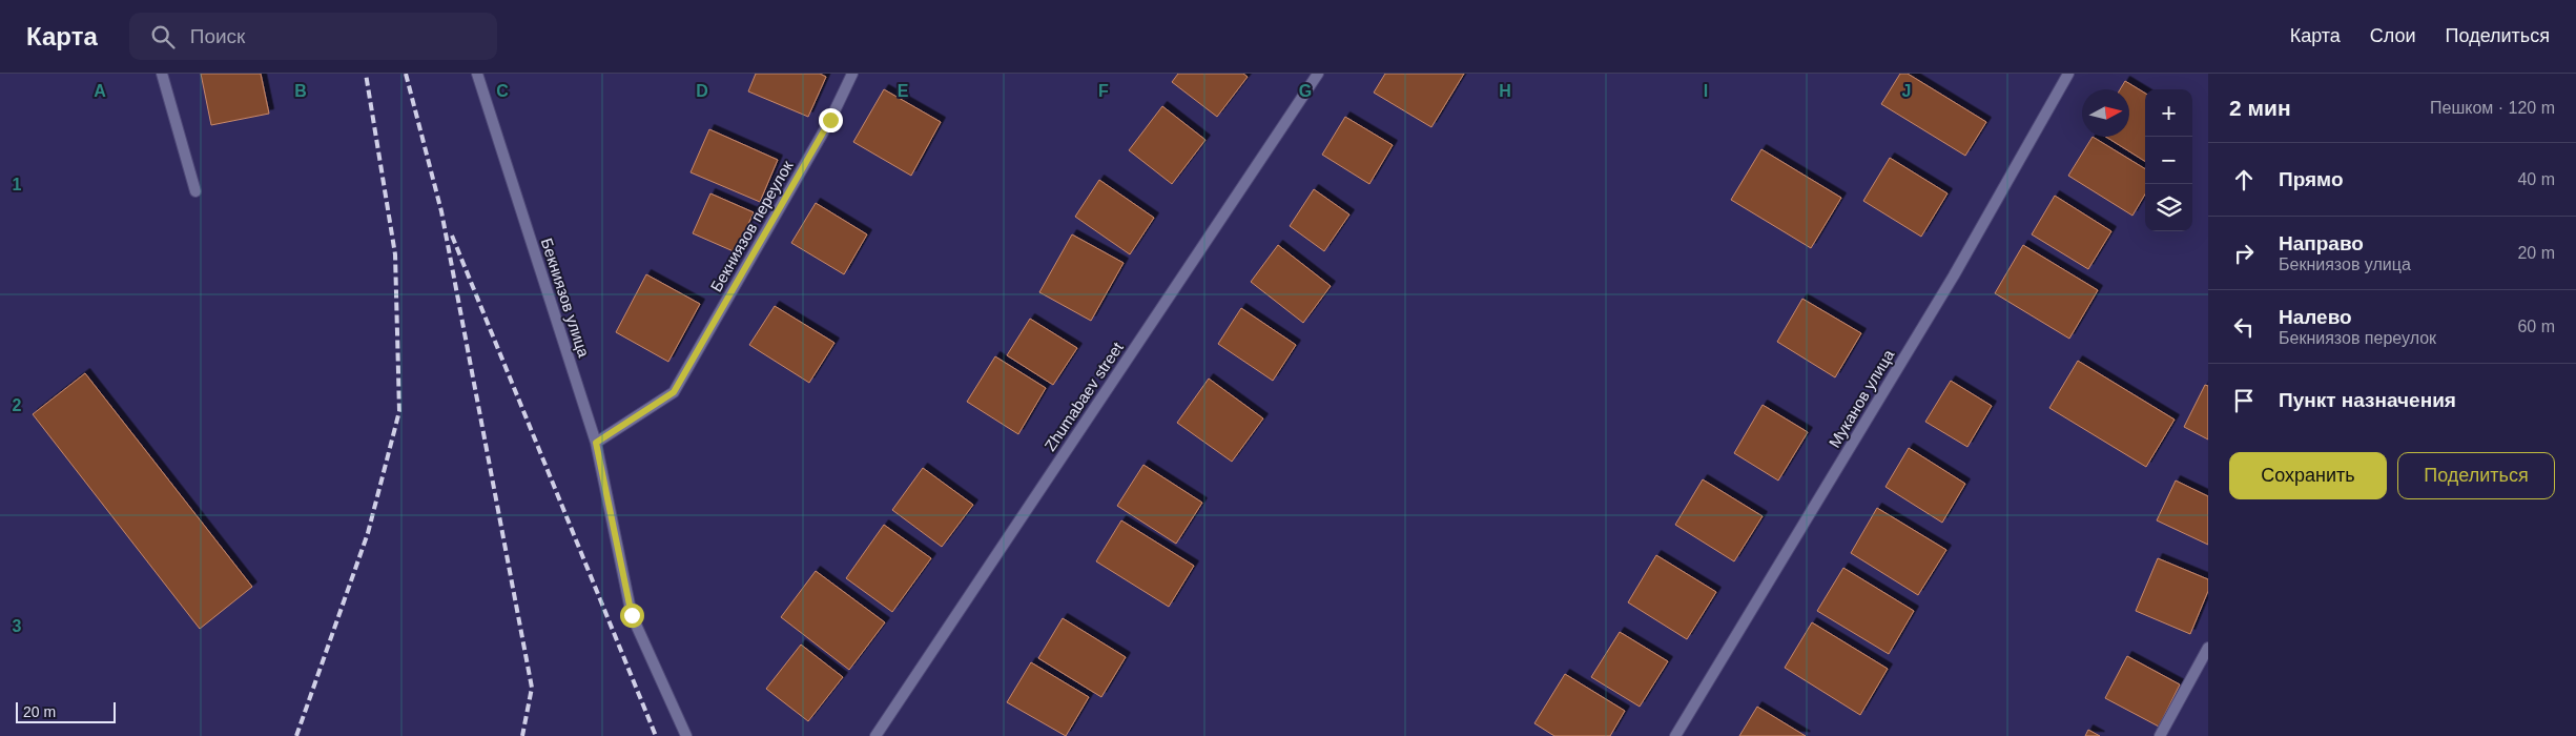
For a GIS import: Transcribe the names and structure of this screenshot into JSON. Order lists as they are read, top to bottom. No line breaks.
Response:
{"streets":{"street":["Бекниязов переулок","Бекниязов улица","Zhumabaev street","Муканов улица"]},"crossings":[["Бекниязов переулок","Бекниязов улица"]],"scale_bar":"20 m","north":"right","page":{"header":"Карта","search":"Поиск","nav":["Карта","Слои","Поделиться"],"heading":["2 мин","Пешком · 120 m"],"map_buttons":["+","−"],"list":[["Прямо","40 m"],["Направо","Бекниязов улица","20 m"],["Налево","Бекниязов переулок","60 m"],"Пункт назначения"],"buttons":["Сохранить","Поделиться"],"scale":"20 m"},"grid":{"columns":["A","B","C","D","E","F","G","H","I","J"],"rows":["1","2","3"]}}
